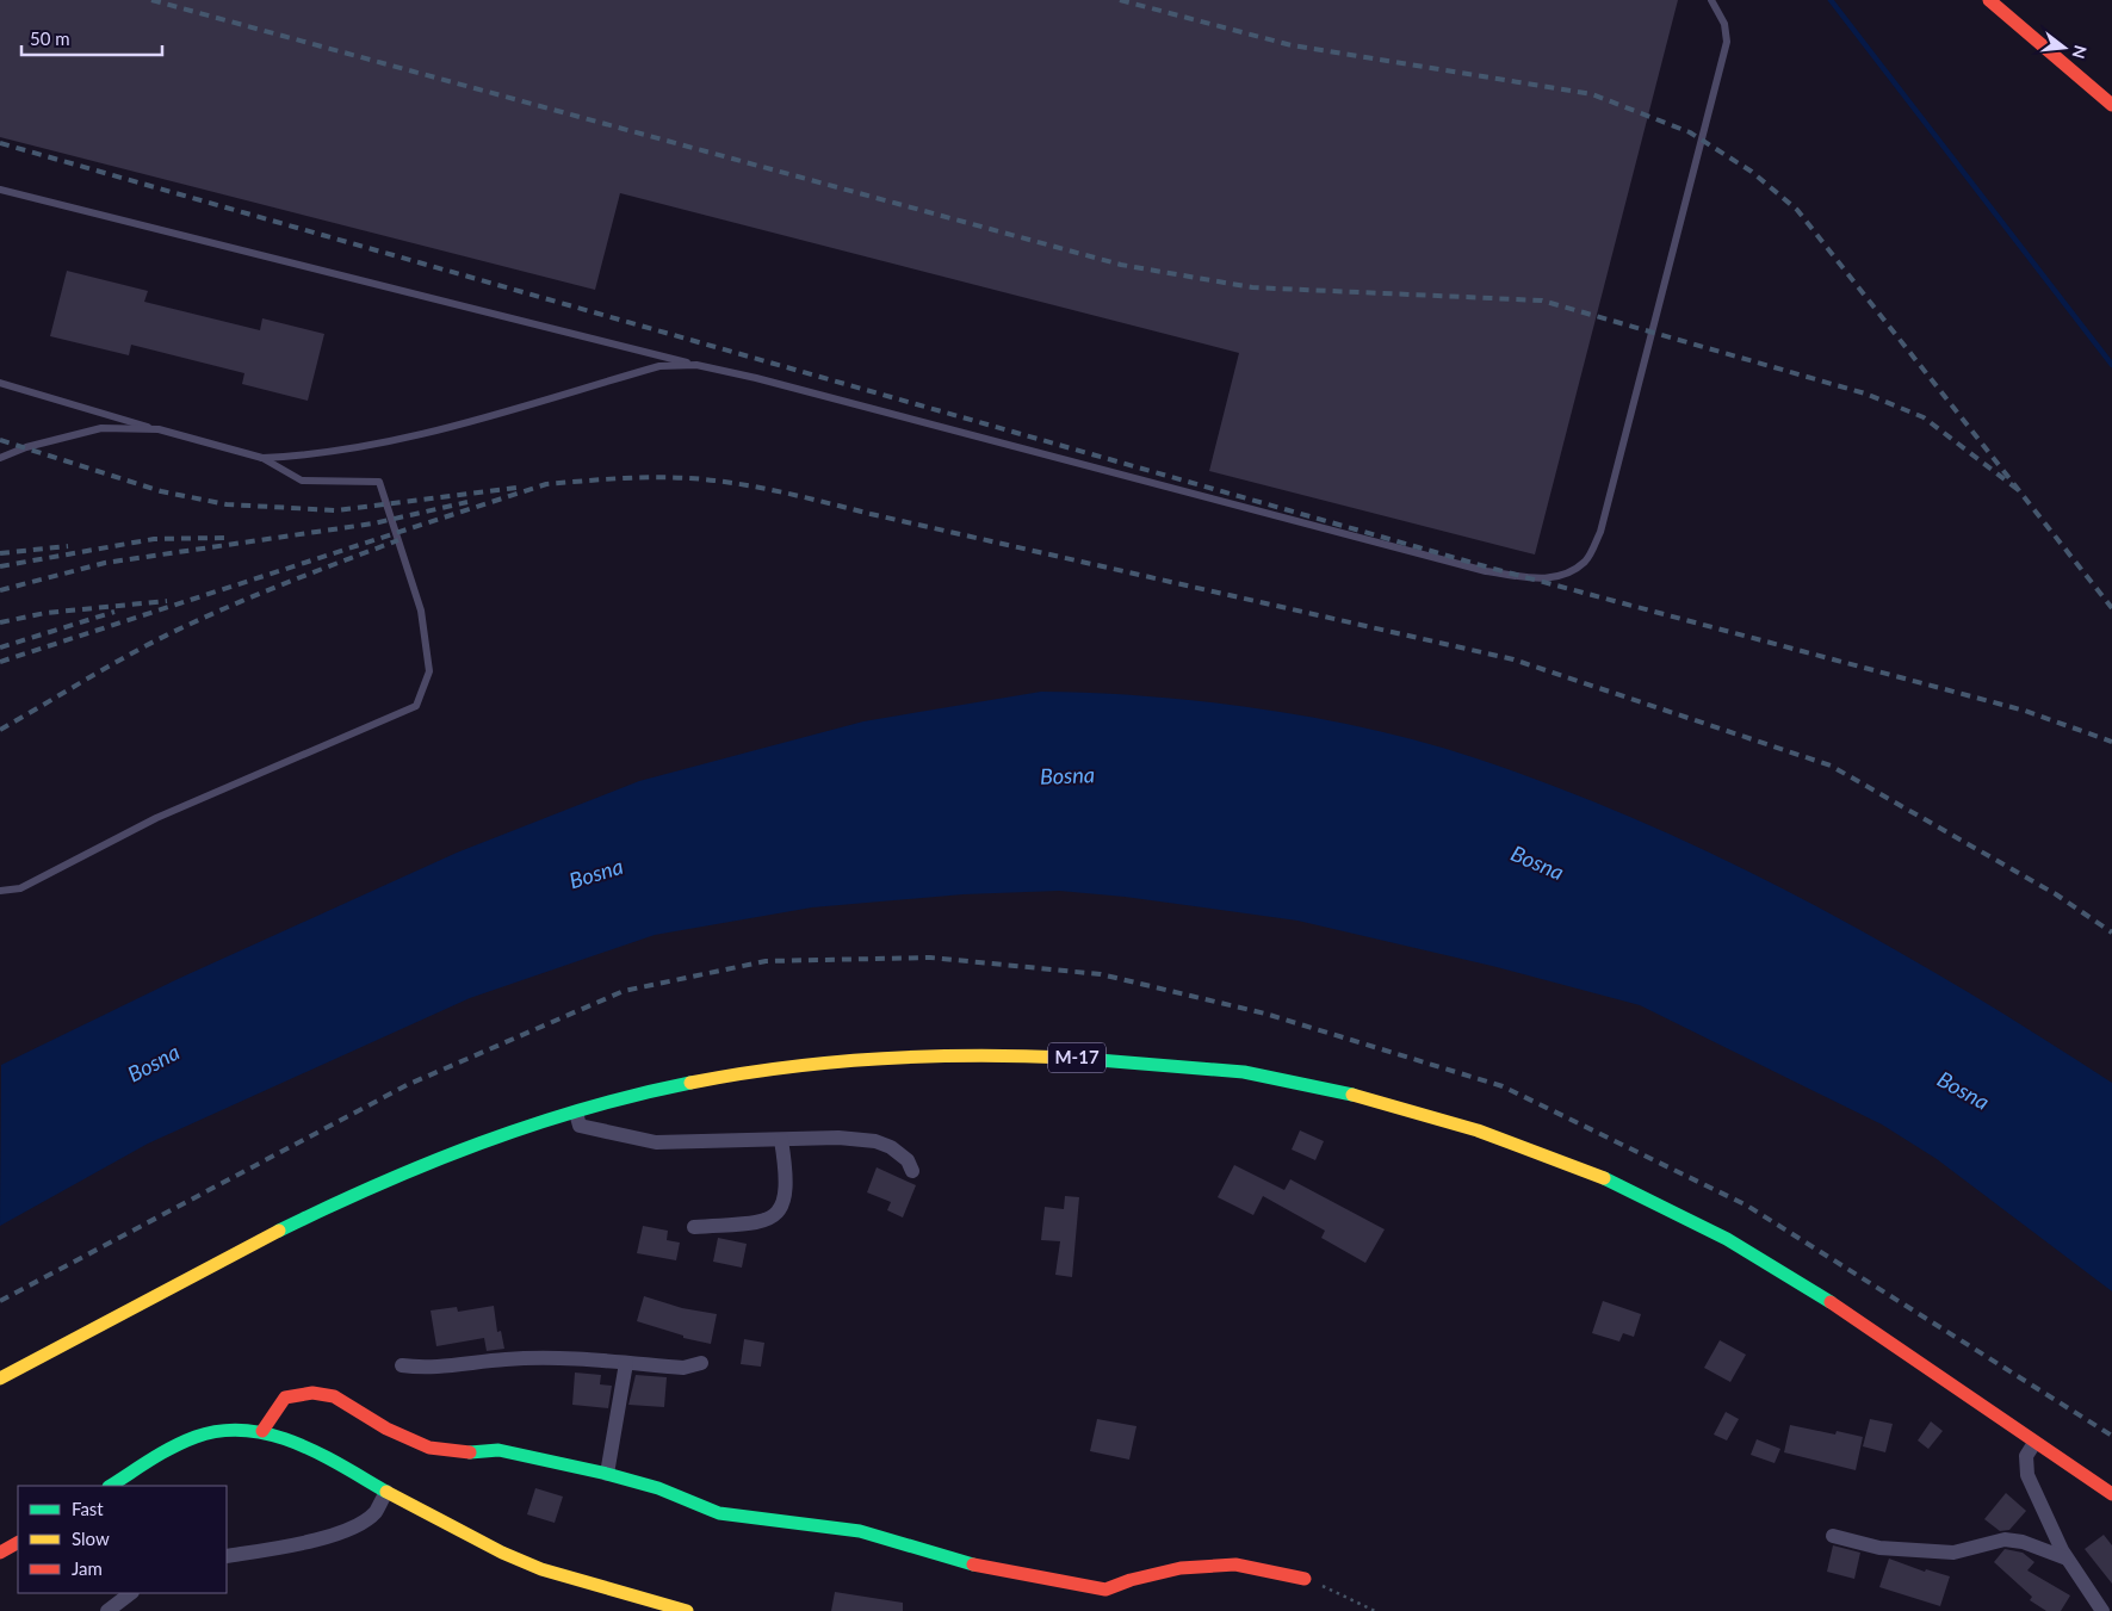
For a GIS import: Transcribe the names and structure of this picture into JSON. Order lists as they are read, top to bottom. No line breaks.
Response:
{"streets":{"main road":["M-17"]},"water":["Bosna"],"legend":["Fast","Slow","Jam"],"scale_bar":"50 m","north":"right"}
